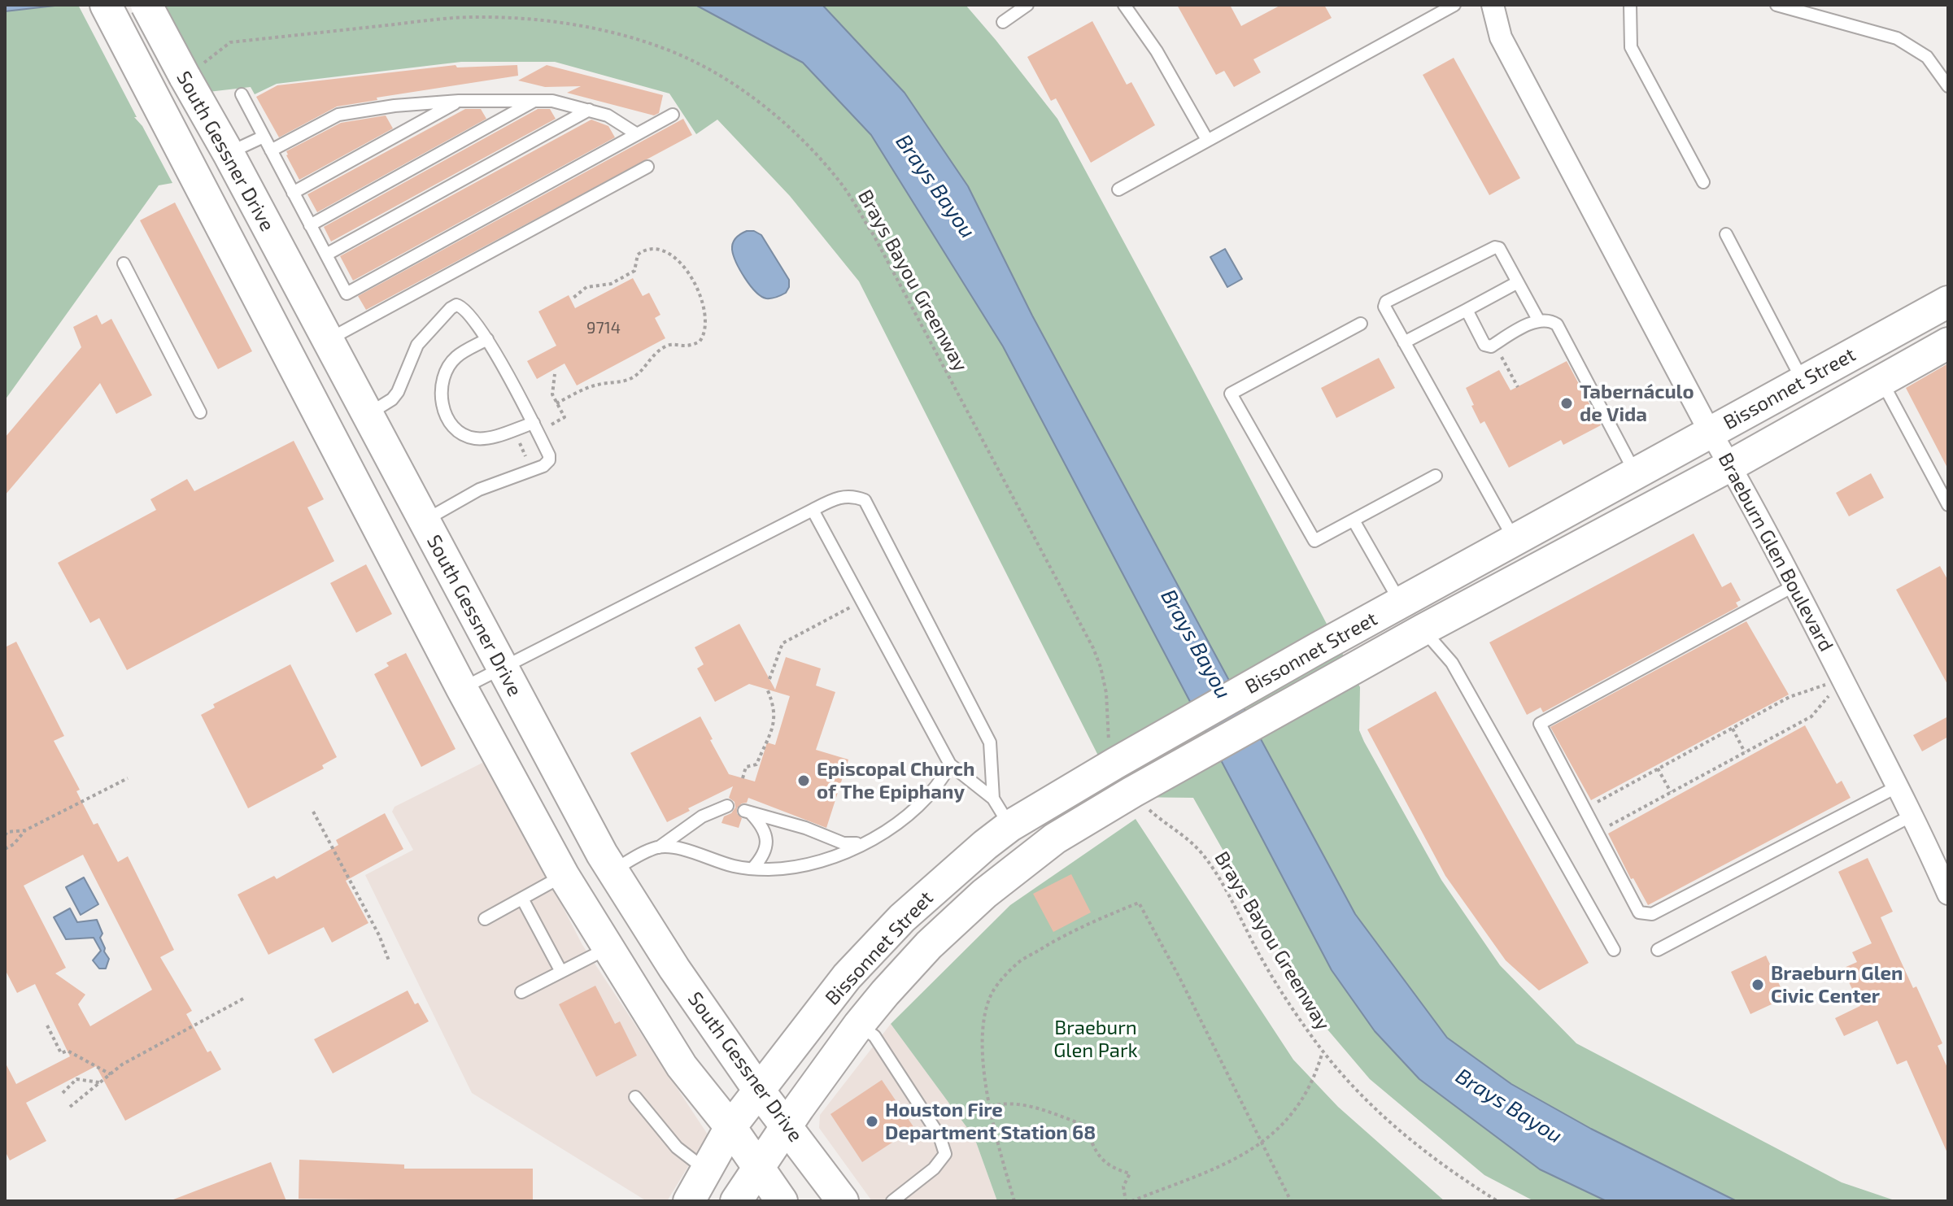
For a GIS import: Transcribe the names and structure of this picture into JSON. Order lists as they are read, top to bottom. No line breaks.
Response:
{"streets":{"main road":["South Gessner Drive","Bissonnet Street"],"street":["Braeburn Glen Boulevard"],"path":["Brays Bayou Greenway"]},"crossings":[["South Gessner Drive","Brays Bayou Greenway"],["South Gessner Drive","Bissonnet Street"],["Brays Bayou Greenway","Bissonnet Street"],["Bissonnet Street","Braeburn Glen Boulevard"]],"water":["Brays Bayou"],"parks":["Braeburn Glen Park"],"places":["Tabernáculo de Vida","Episcopal Church of The Epiphany","Braeburn Glen Civic Center","Houston Fire Department Station 68"],"house_numbers":["9714"]}
